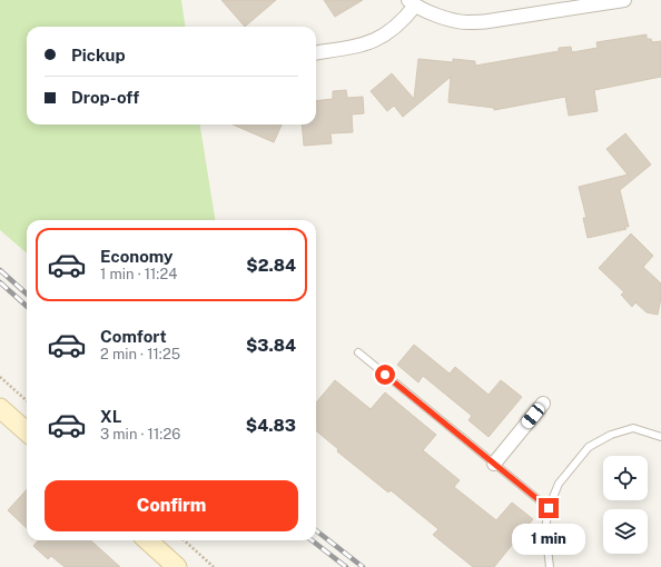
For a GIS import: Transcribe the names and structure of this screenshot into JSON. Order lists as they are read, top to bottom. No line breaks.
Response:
{"page":{"banner":["Pickup","Drop-off"],"list":[{"name":"Economy","note":"1 min · 11:24","value":"$2.84"},{"name":"Comfort","note":"2 min · 11:25","value":"$3.84"},{"name":"XL","note":"3 min · 11:26","value":"$4.83"}],"buttons":"Confirm","bubble":"1 min"}}
